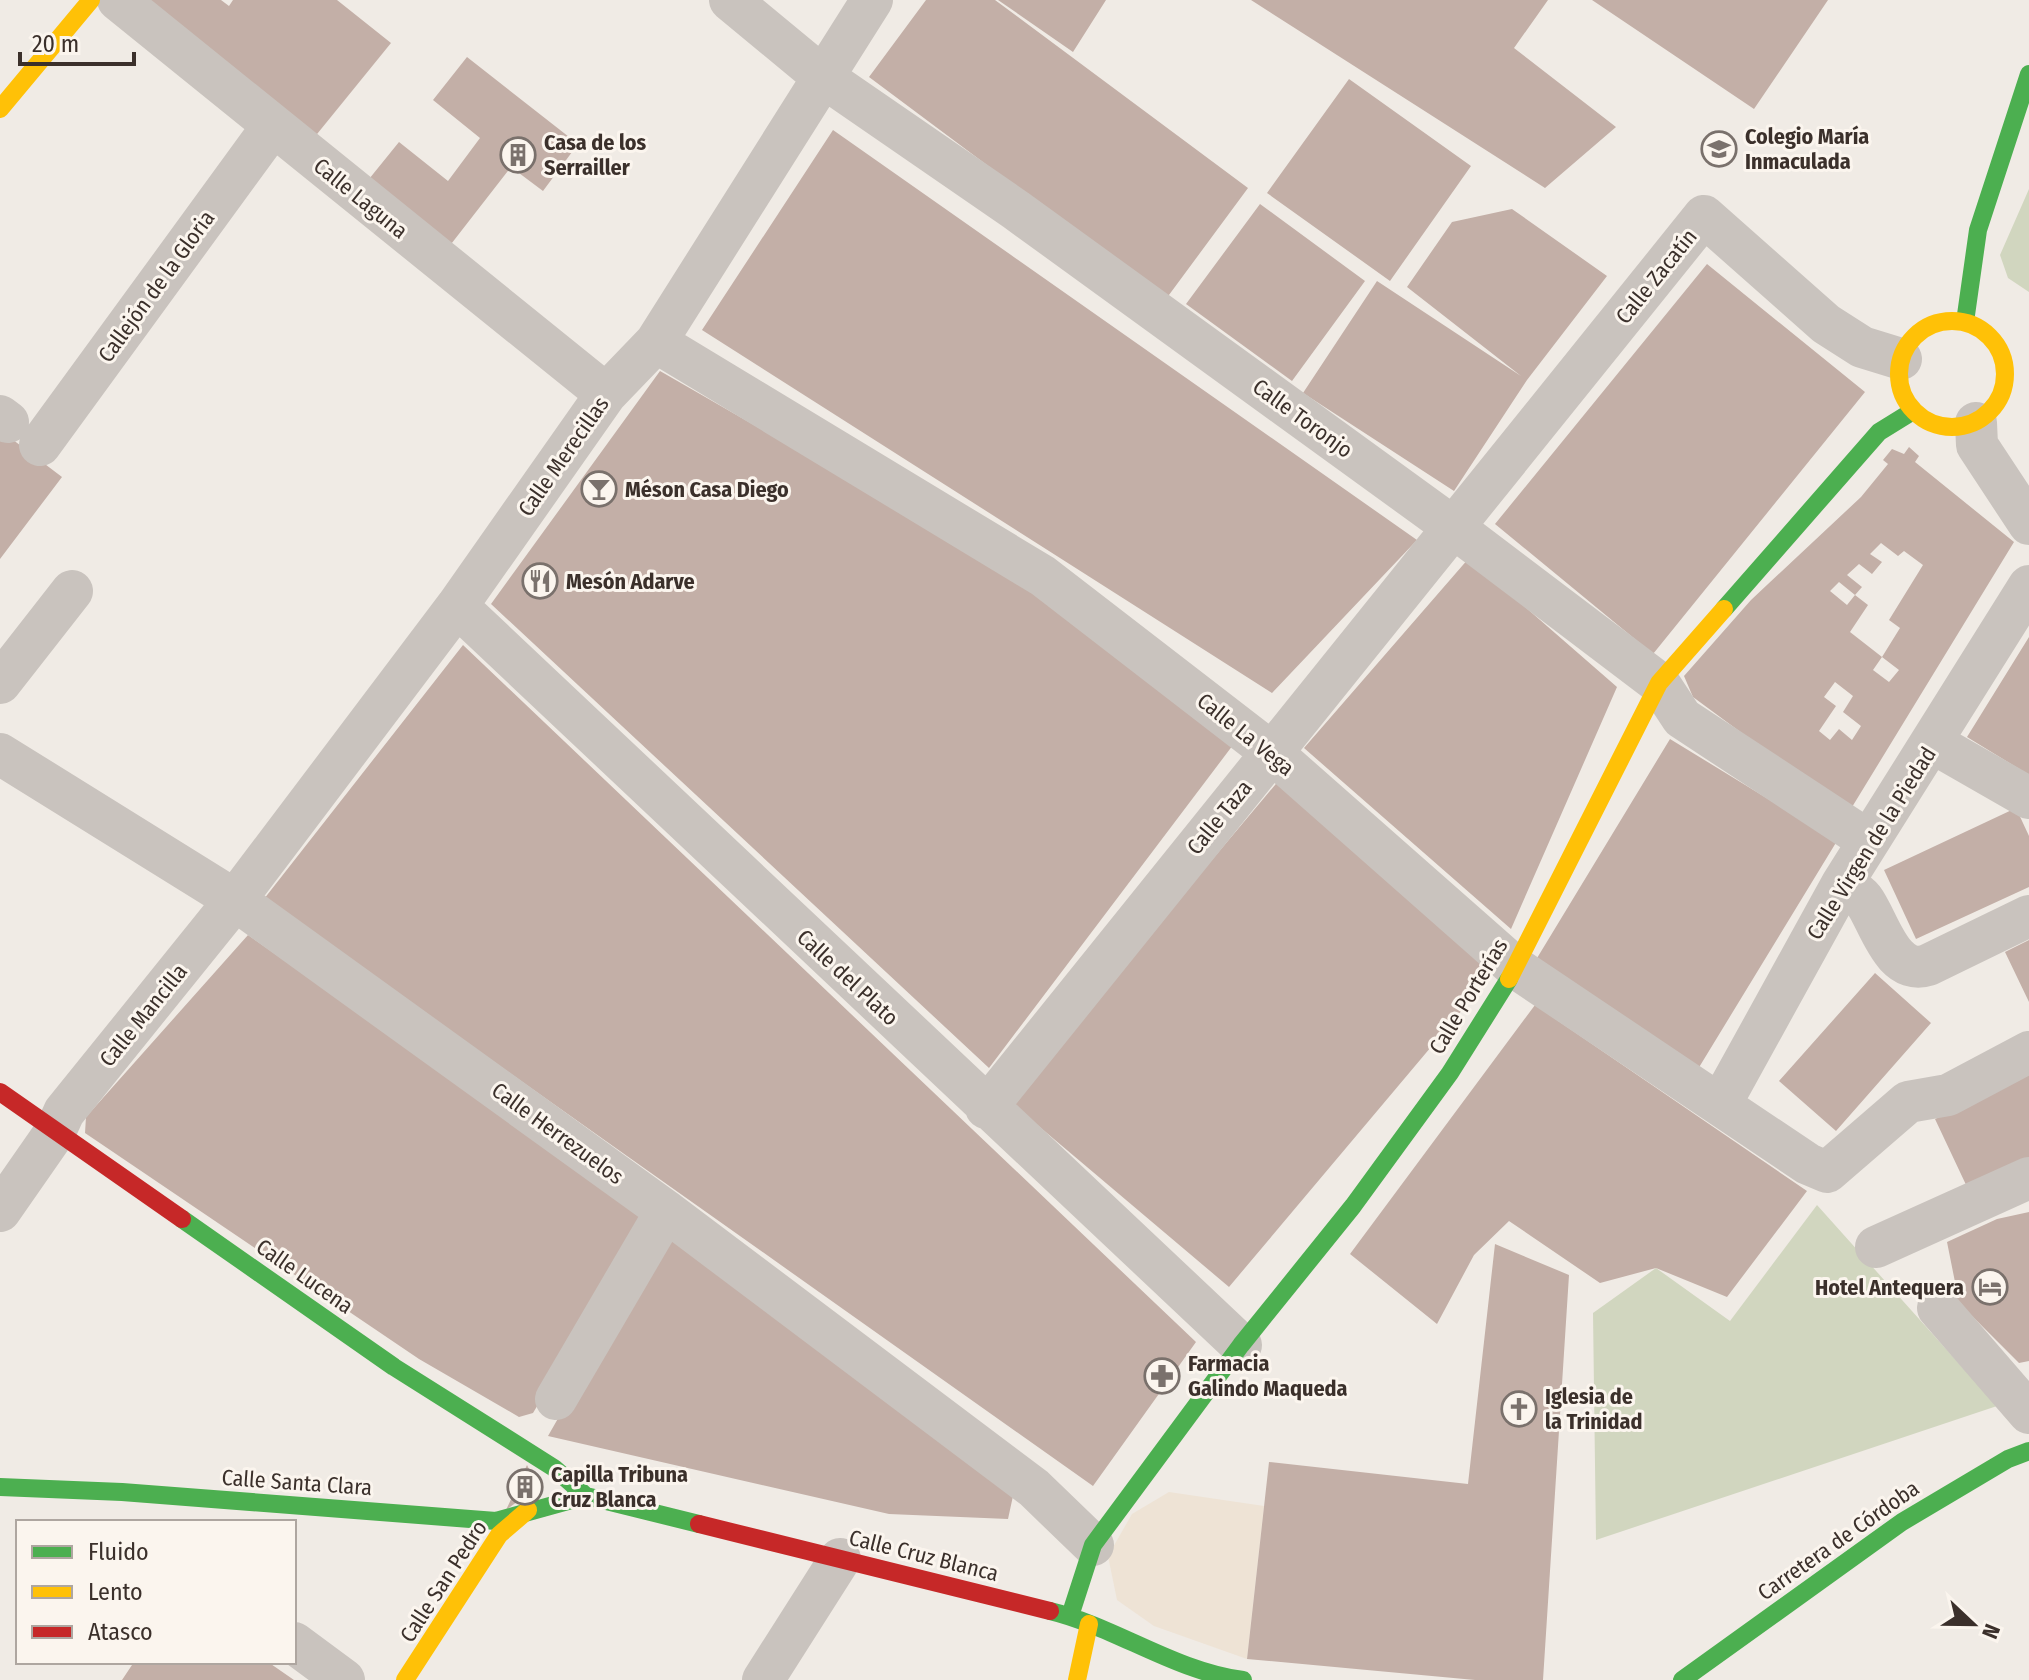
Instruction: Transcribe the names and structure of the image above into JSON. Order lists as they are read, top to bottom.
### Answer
{
  "streets": {
    "street": [
      "Calle Laguna",
      "Calle Zacatín",
      "Callejón de la Gloria",
      "Calle Toronjo",
      "Calle Merecillas",
      "Calle La Vega",
      "Calle Taza",
      "Calle Virgen de la Piedad",
      "Calle del Plato",
      "Calle Porterías",
      "Calle Mancilla",
      "Calle Herrezuelos",
      "Calle Lucena",
      "Calle Santa Clara",
      "Carretera de Córdoba",
      "Calle Cruz Blanca",
      "Calle San Pedro"
    ]
  },
  "crossings": [
    ["Calle Laguna", "Callejón de la Gloria"],
    ["Calle Laguna", "Calle Merecillas"],
    ["Calle Zacatín", "Calle Toronjo"],
    ["Calle Zacatín", "Calle Taza"],
    ["Calle Zacatín", "Calle Porterías"],
    ["Calle Toronjo", "Calle Merecillas"],
    ["Calle Toronjo", "Calle Taza"],
    ["Calle Toronjo", "Calle Virgen de la Piedad"],
    ["Calle Toronjo", "Calle Porterías"],
    ["Calle Merecillas", "Calle La Vega"],
    ["Calle Merecillas", "Calle del Plato"],
    ["Calle Merecillas", "Calle Mancilla"],
    ["Calle Merecillas", "Calle Herrezuelos"],
    ["Calle La Vega", "Calle Taza"],
    ["Calle La Vega", "Calle Virgen de la Piedad"],
    ["Calle La Vega", "Calle Porterías"],
    ["Calle Taza", "Calle del Plato"],
    ["Calle del Plato", "Calle Porterías"],
    ["Calle Porterías", "Calle Herrezuelos"],
    ["Calle Porterías", "Calle Cruz Blanca"],
    ["Calle Mancilla", "Calle Herrezuelos"],
    ["Calle Mancilla", "Calle Lucena"],
    ["Calle Lucena", "Calle Santa Clara"],
    ["Calle Lucena", "Calle Cruz Blanca"],
    ["Calle Lucena", "Calle San Pedro"],
    ["Calle Santa Clara", "Calle Cruz Blanca"],
    ["Calle Santa Clara", "Calle San Pedro"]
  ],
  "places": {
    "school or university": ["Colegio María Inmaculada"],
    "building": ["Casa de los Serrailler", "Capilla Tribuna Cruz Blanca"],
    "bar": ["Méson Casa Diego"],
    "restaurant": ["Mesón Adarve"],
    "hotel": ["Hotel Antequera"],
    "pharmacy": ["Farmacia Galindo Maqueda"],
    "church": ["Iglesia de la Trinidad"]
  },
  "legend": ["Fluido", "Lento", "Atasco"],
  "scale_bar": "20 m",
  "north": "right"
}
